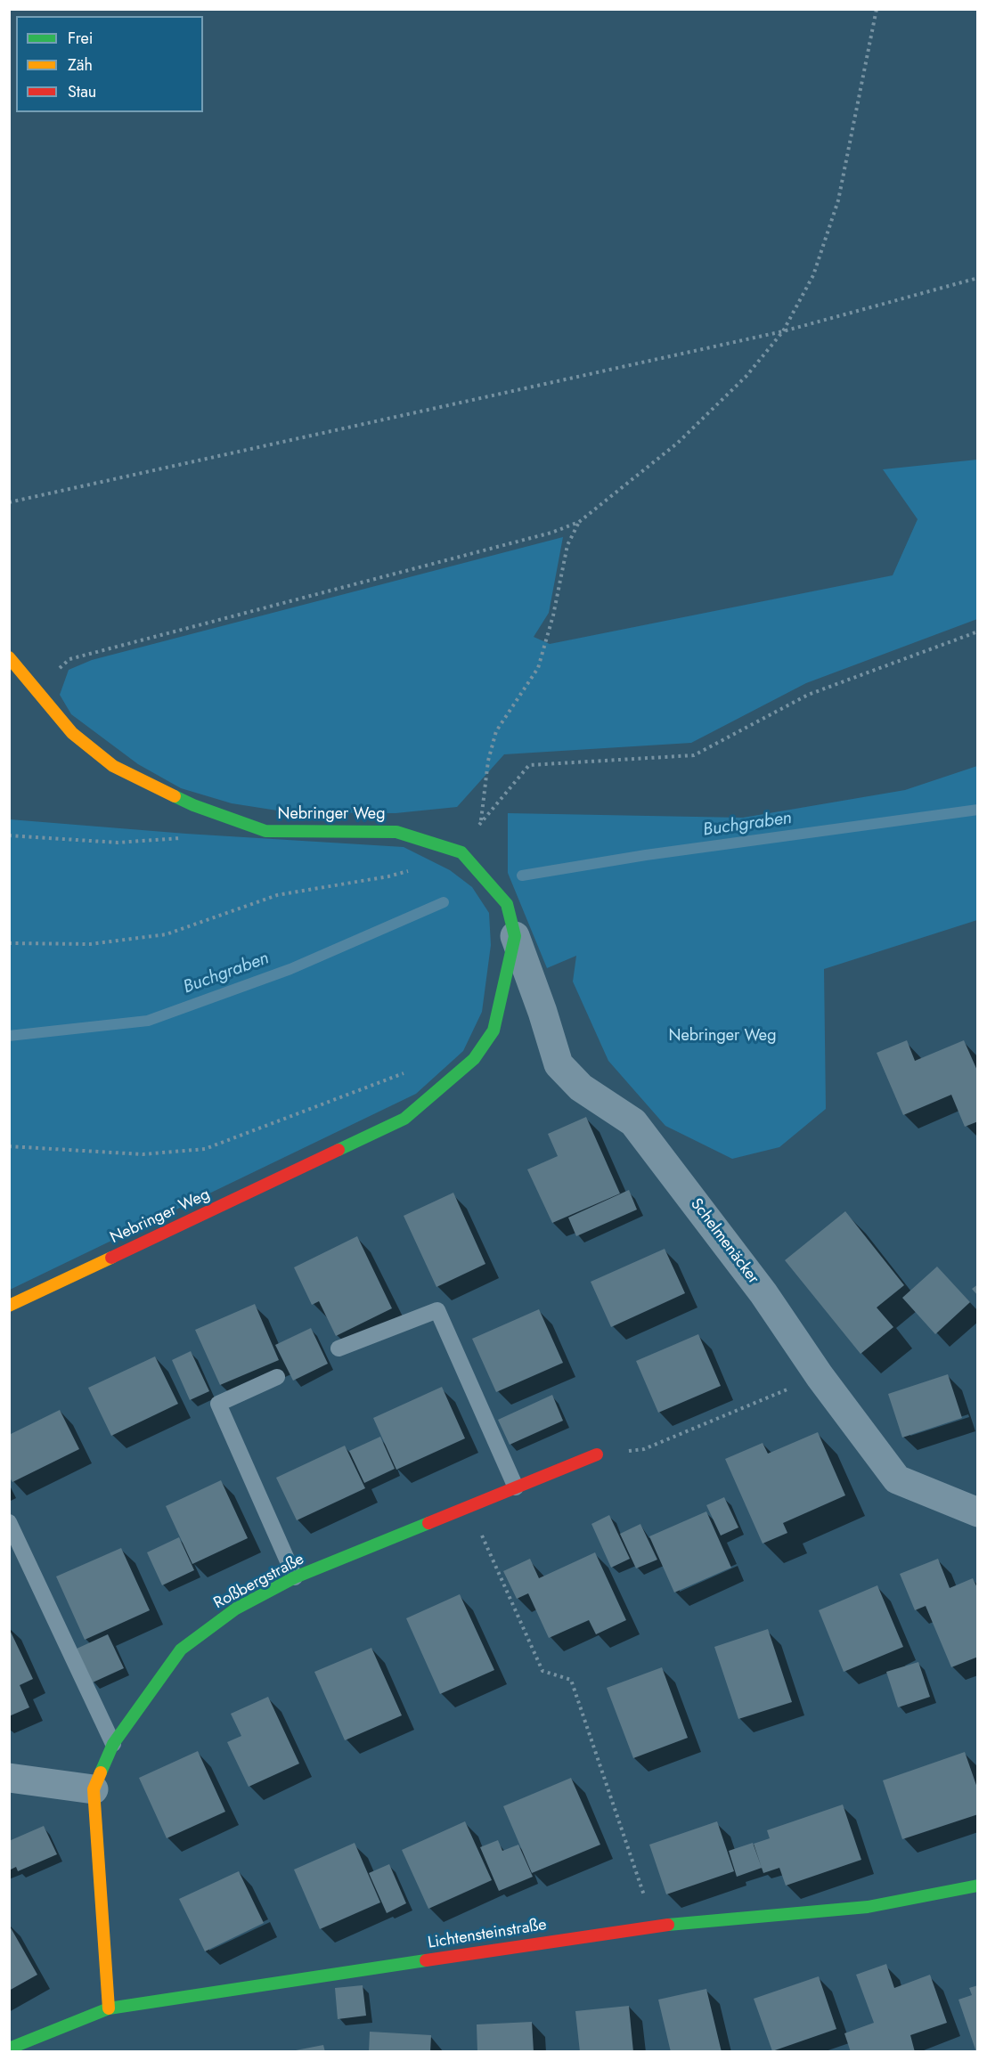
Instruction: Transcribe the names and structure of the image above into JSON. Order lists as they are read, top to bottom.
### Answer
{
  "streets": {
    "street": [
      "Nebringer Weg",
      "Schelmenäcker",
      "Roßbergstraße",
      "Lichtensteinstraße"
    ]
  },
  "crossings": [
    ["Nebringer Weg", "Schelmenäcker"],
    ["Roßbergstraße", "Lichtensteinstraße"]
  ],
  "water": ["Buchgraben"],
  "parks": ["Nebringer Weg"],
  "legend": ["Frei", "Zäh", "Stau"]
}
